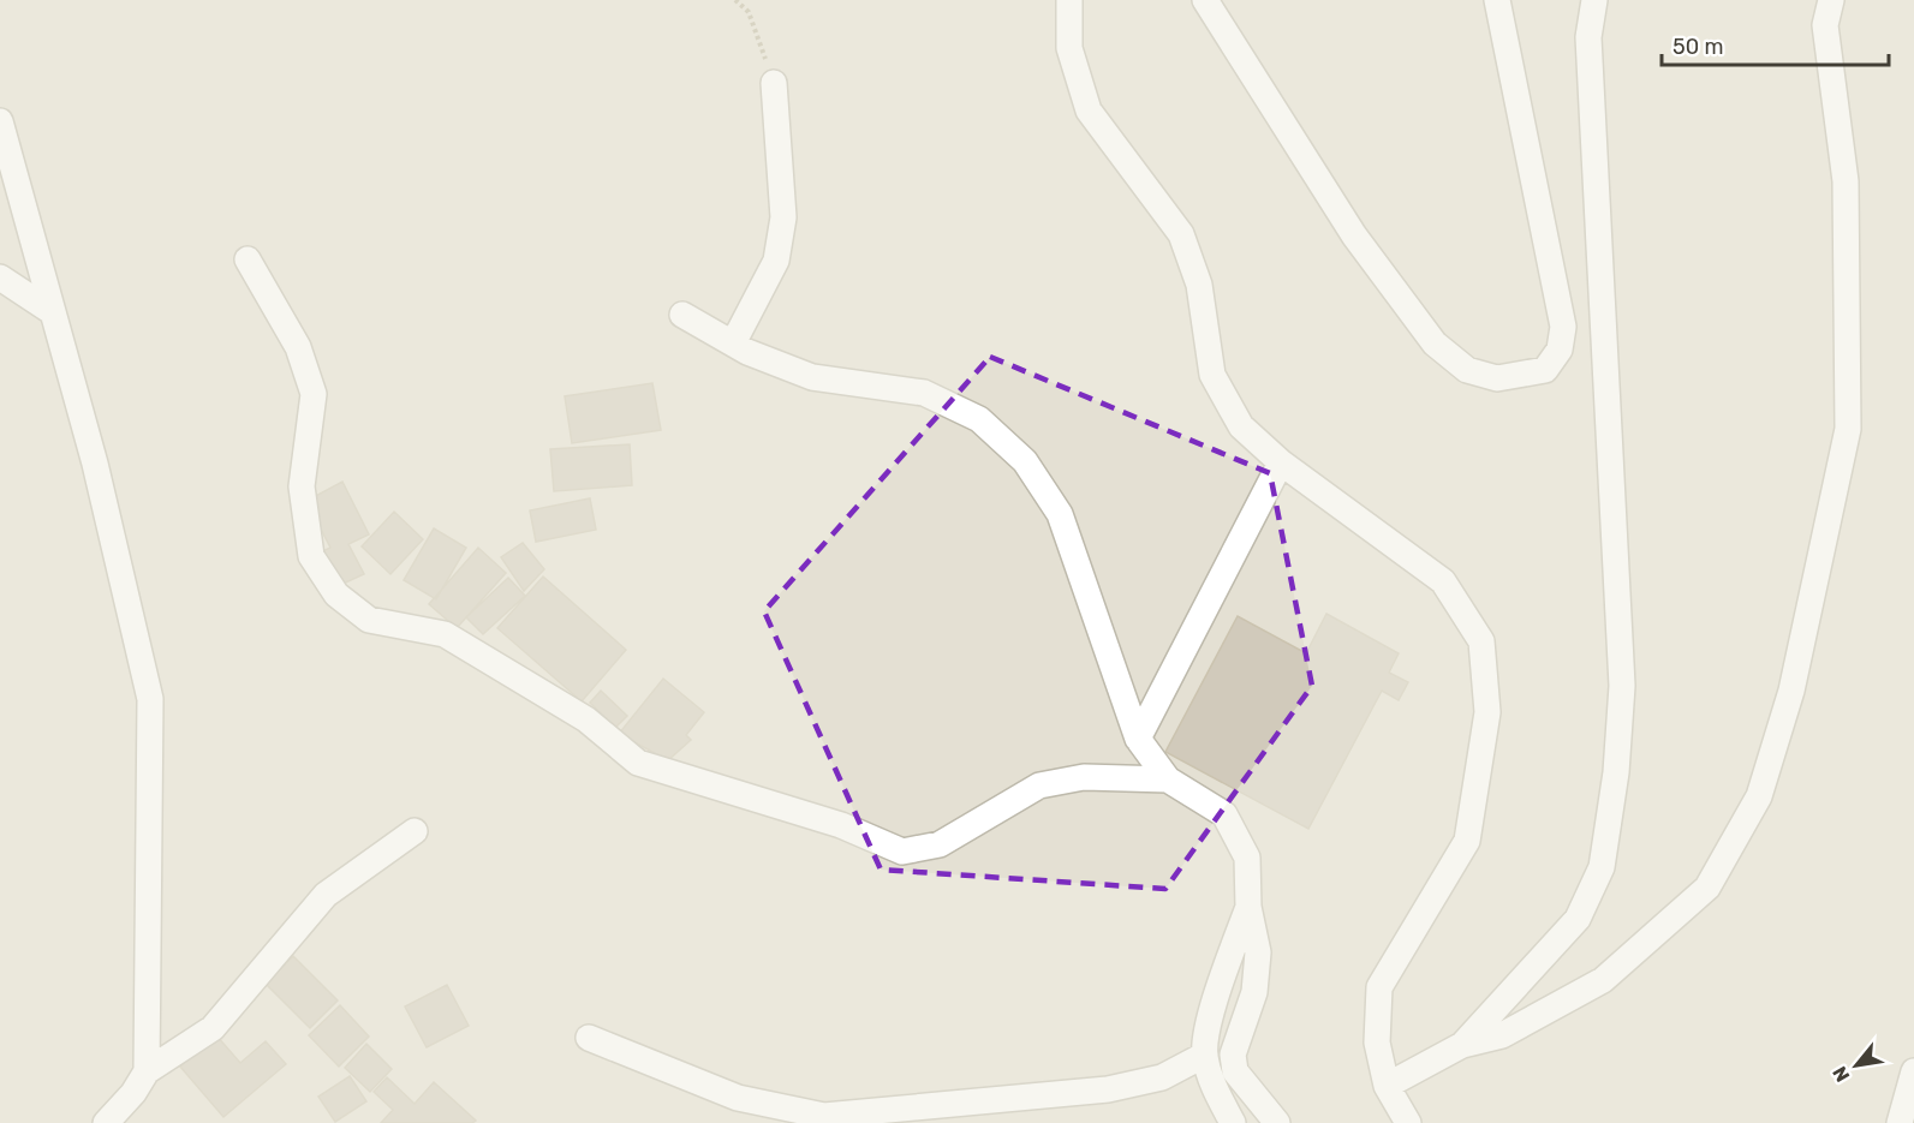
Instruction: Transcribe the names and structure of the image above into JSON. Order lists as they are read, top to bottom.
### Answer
{
  "scale_bar": "50 m",
  "north": "bottom left"
}
